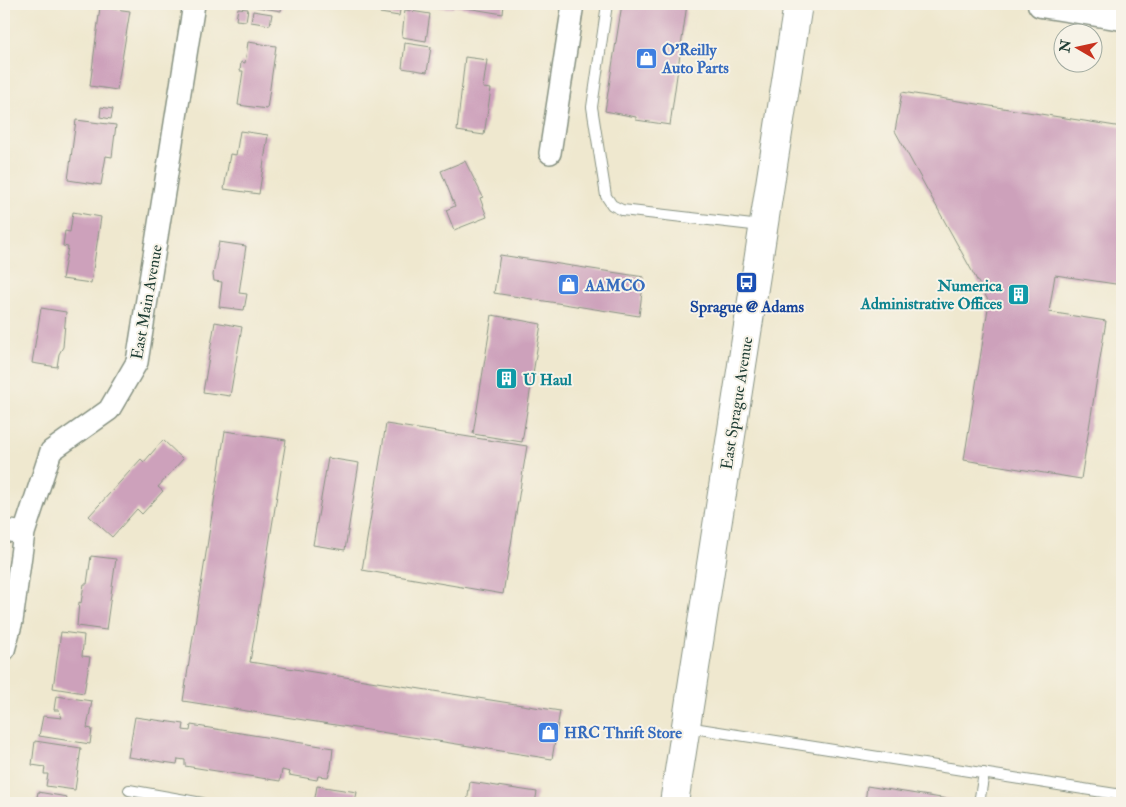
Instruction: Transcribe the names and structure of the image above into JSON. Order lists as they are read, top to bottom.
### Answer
{
  "streets": {
    "main road": ["East Sprague Avenue"],
    "street": ["East Main Avenue"]
  },
  "places": {
    "shop": ["O'Reilly Auto Parts", "AAMCO", "HRC Thrift Store"],
    "bus stop": ["Sprague @ Adams"],
    "building": ["Numerica Administrative Offices", "U Haul"]
  },
  "north": "left"
}
